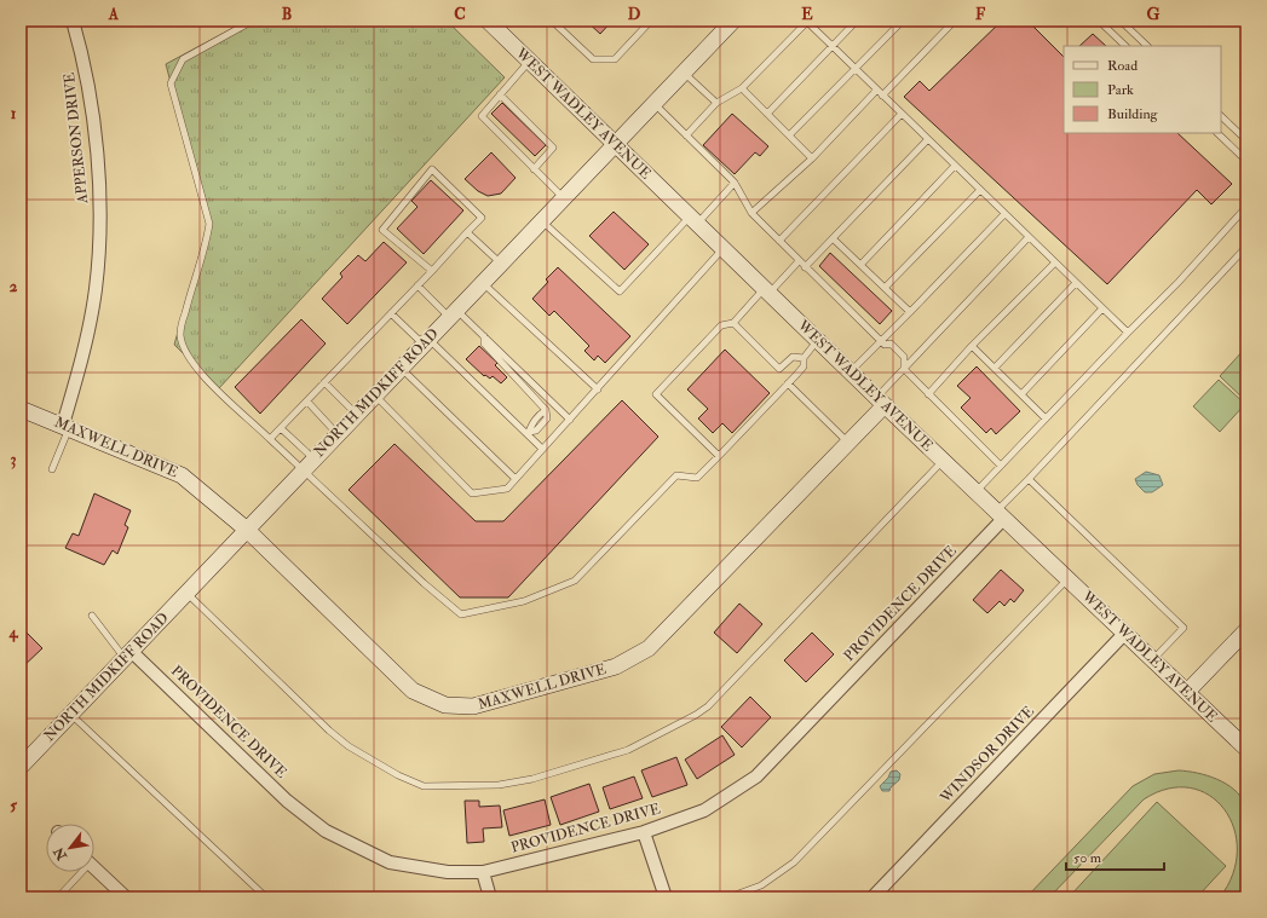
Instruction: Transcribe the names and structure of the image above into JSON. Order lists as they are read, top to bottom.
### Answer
{
  "streets": {
    "main road": ["WEST WADLEY AVENUE", "NORTH MIDKIFF ROAD", "MAXWELL DRIVE"],
    "street": ["APPERSON DRIVE", "PROVIDENCE DRIVE", "WINDSOR DRIVE"]
  },
  "crossings": [
    ["WEST WADLEY AVENUE", "NORTH MIDKIFF ROAD"],
    ["WEST WADLEY AVENUE", "MAXWELL DRIVE"],
    ["WEST WADLEY AVENUE", "PROVIDENCE DRIVE"],
    ["WEST WADLEY AVENUE", "WINDSOR DRIVE"],
    ["APPERSON DRIVE", "MAXWELL DRIVE"],
    ["NORTH MIDKIFF ROAD", "MAXWELL DRIVE"],
    ["NORTH MIDKIFF ROAD", "PROVIDENCE DRIVE"]
  ],
  "legend": ["Road", "Park", "Building"],
  "scale_bar": "50 m",
  "north": "bottom left",
  "grid": {
    "columns": [
      "A",
      "B",
      "C",
      "D",
      "E",
      "F",
      "G"
    ],
    "rows": [
      "1",
      "2",
      "3",
      "4",
      "5"
    ]
  }
}
